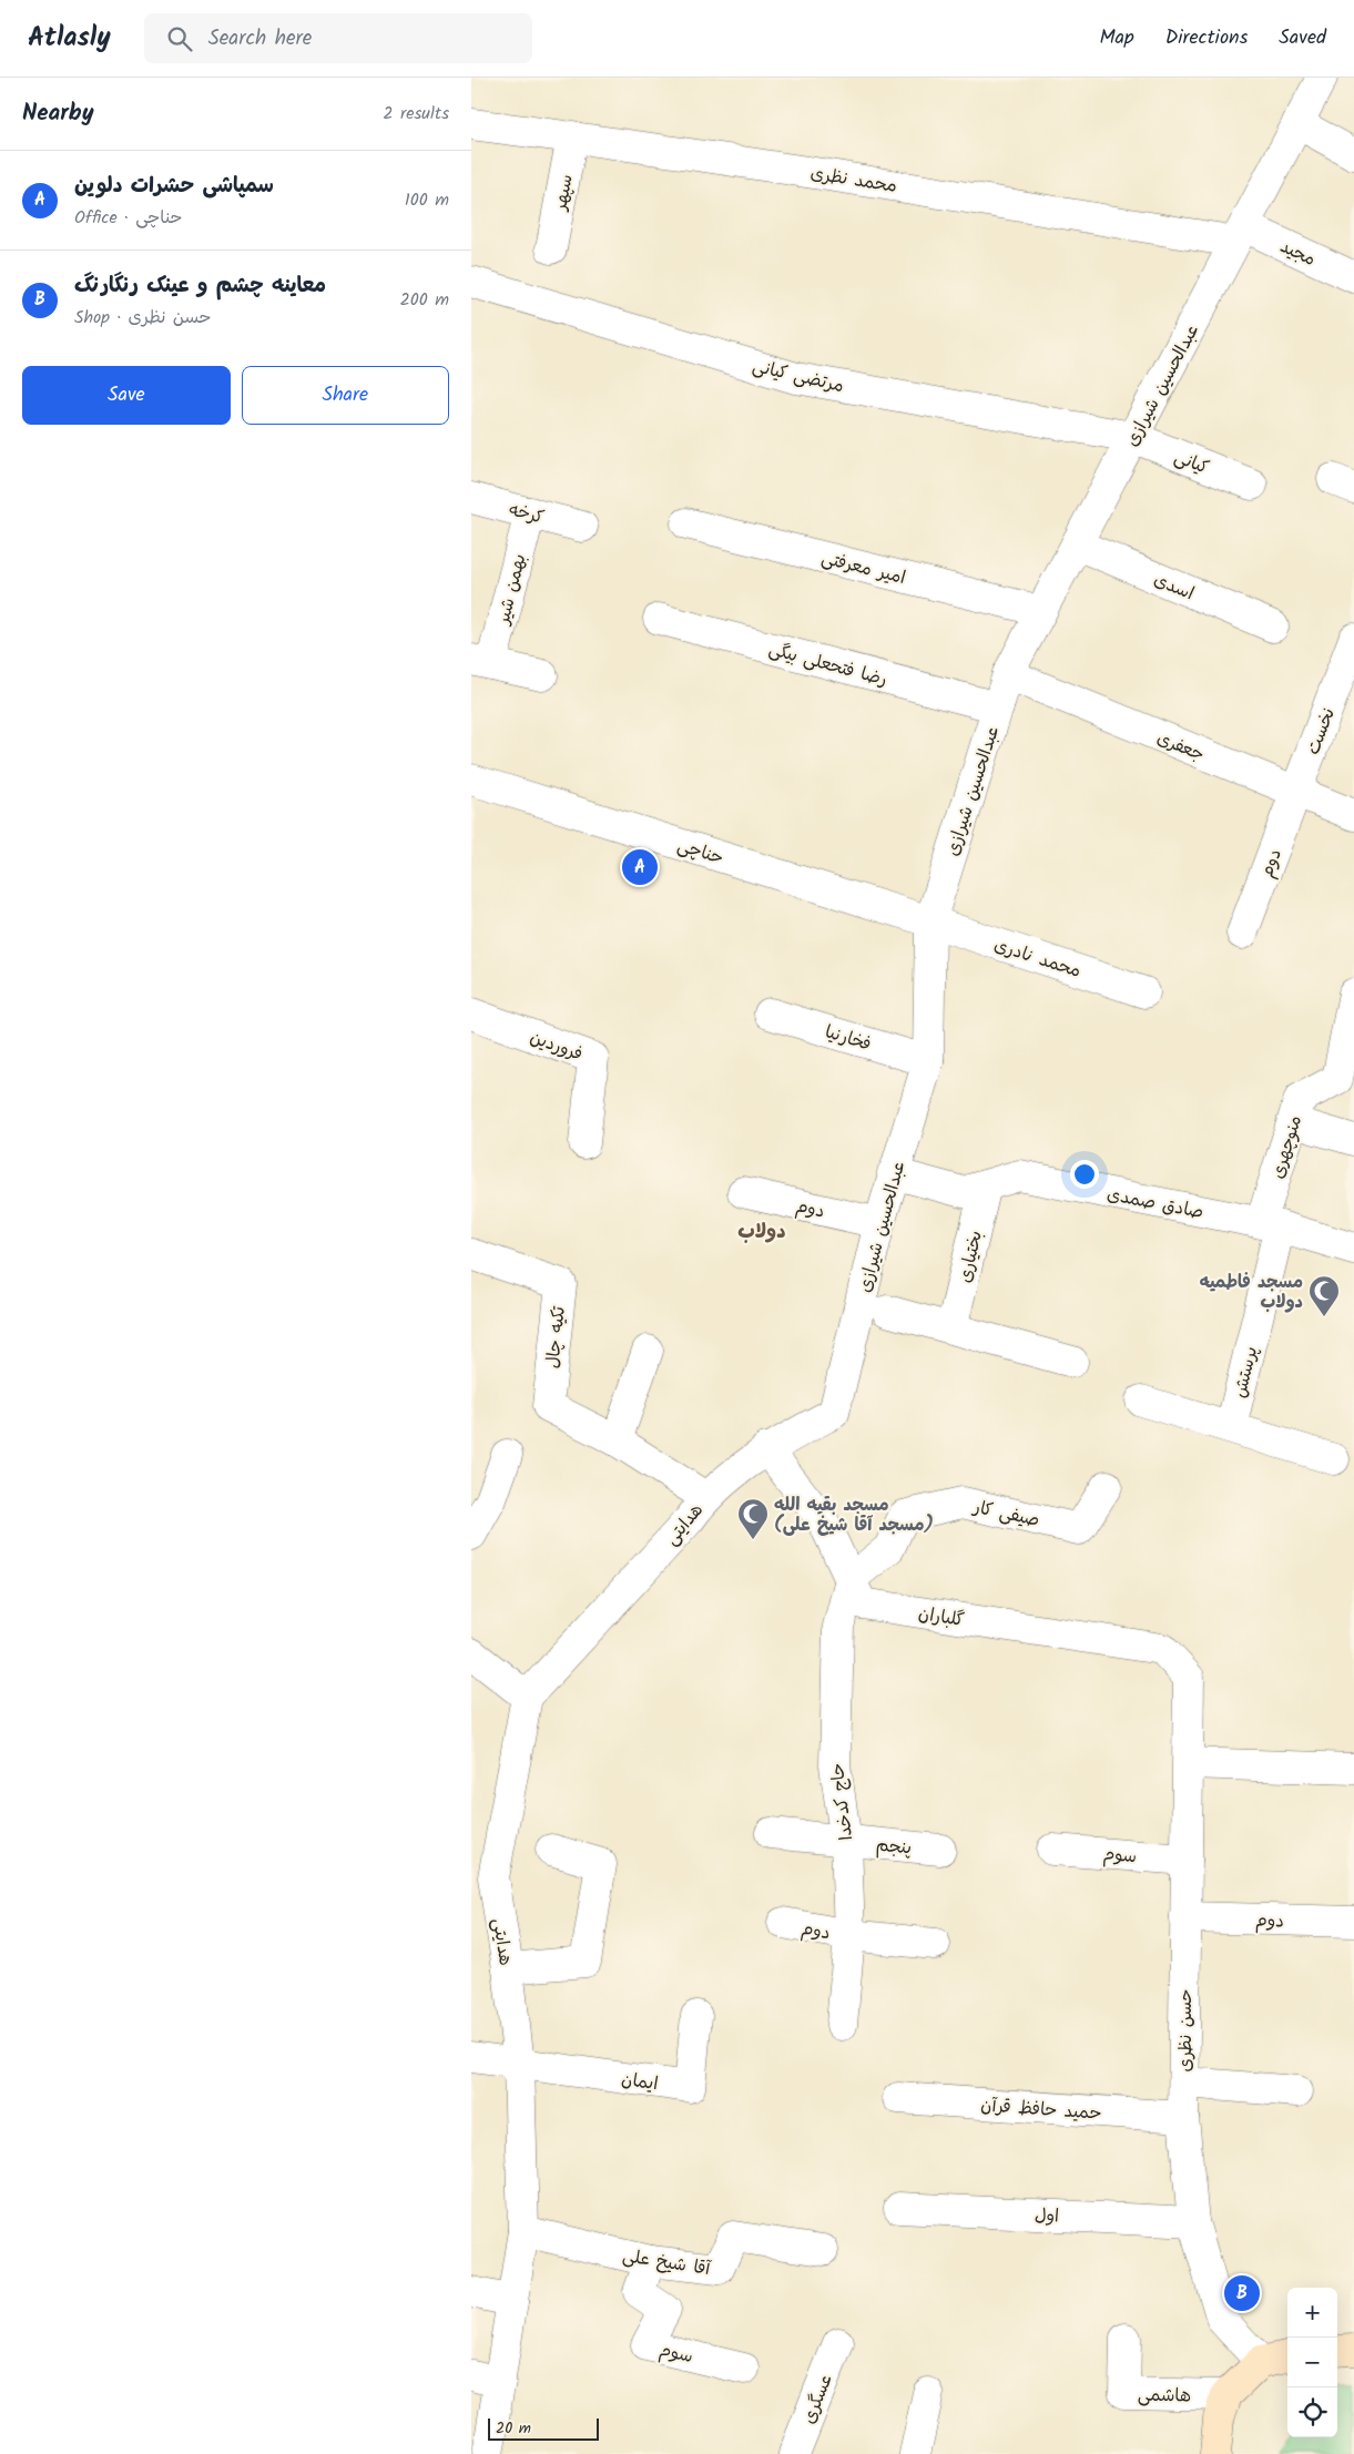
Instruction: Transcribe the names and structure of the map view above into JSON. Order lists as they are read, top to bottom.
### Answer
{
  "streets": {
    "street": [
      "محمد نظری",
      "سپهر",
      "مجید",
      "مرتضی کیانی",
      "عبدالحسین شیرازی",
      "کیانی",
      "کرخه",
      "امیر معرفتی",
      "اسدی",
      "بهمن شیر",
      "رضا فتحعلی بیگی",
      "نخست",
      "جعفری",
      "حناچی",
      "دوم",
      "محمد نادری",
      "فخارنیا",
      "فروردین",
      "منوچهری",
      "صادق صمدی",
      "بختیاری",
      "تکیه چال",
      "پرستش",
      "صیفی کار",
      "هدایتی",
      "گلباران",
      "حاج کدخدا",
      "پنجم",
      "سوم",
      "حسن نظری",
      "ایمان",
      "حمید حافظ قرآن",
      "اول",
      "آقا شیخ علی",
      "هاشمی",
      "عسگری"
    ]
  },
  "crossings": [
    ["محمد نظری", "سپهر"],
    ["محمد نظری", "مجید"],
    ["محمد نظری", "عبدالحسین شیرازی"],
    ["مجید", "عبدالحسین شیرازی"],
    ["مرتضی کیانی", "عبدالحسین شیرازی"],
    ["مرتضی کیانی", "کیانی"],
    ["عبدالحسین شیرازی", "کیانی"],
    ["عبدالحسین شیرازی", "امیر معرفتی"],
    ["عبدالحسین شیرازی", "اسدی"],
    ["عبدالحسین شیرازی", "رضا فتحعلی بیگی"],
    ["عبدالحسین شیرازی", "جعفری"],
    ["عبدالحسین شیرازی", "حناچی"],
    ["عبدالحسین شیرازی", "دوم"],
    ["عبدالحسین شیرازی", "محمد نادری"],
    ["عبدالحسین شیرازی", "فخارنیا"],
    ["عبدالحسین شیرازی", "صادق صمدی"],
    ["عبدالحسین شیرازی", "تکیه چال"],
    ["عبدالحسین شیرازی", "هدایتی"],
    ["عبدالحسین شیرازی", "گلباران"],
    ["کرخه", "بهمن شیر"],
    ["نخست", "جعفری"],
    ["نخست", "دوم"],
    ["جعفری", "دوم"],
    ["حناچی", "محمد نادری"],
    ["دوم", "حاج کدخدا"],
    ["دوم", "حسن نظری"],
    ["منوچهری", "صادق صمدی"],
    ["منوچهری", "پرستش"],
    ["صادق صمدی", "بختیاری"],
    ["صادق صمدی", "پرستش"],
    ["تکیه چال", "هدایتی"],
    ["صیفی کار", "گلباران"],
    ["صیفی کار", "حاج کدخدا"],
    ["هدایتی", "ایمان"],
    ["هدایتی", "آقا شیخ علی"],
    ["گلباران", "حاج کدخدا"],
    ["گلباران", "حسن نظری"],
    ["حاج کدخدا", "پنجم"],
    ["سوم", "حسن نظری"],
    ["سوم", "آقا شیخ علی"],
    ["حسن نظری", "حمید حافظ قرآن"],
    ["حسن نظری", "اول"]
  ],
  "districts": ["دولاب"],
  "places": {
    "mosque": ["مسجد فاطمیه دولاب", "مسجد بقیه الله (مسجد آقا شیخ علی)"]
  },
  "scale_bar": "20 m",
  "page": {
    "header": "Atlasly",
    "search": "Search here",
    "nav": ["Map", "Directions", "Saved"],
    "heading": ["Nearby", "2 results"],
    "list": [
      {
        "mark": "A",
        "name": "سمپاشی حشرات دلوین",
        "note": "Office · حناچی",
        "value": "100 m"
      },
      {
        "mark": "B",
        "name": "معاینه چشم و عینک رنگارنگ",
        "note": "Shop · حسن نظری",
        "value": "200 m"
      }
    ],
    "buttons": ["Save", "Share"],
    "pins": ["A", "B"],
    "map_buttons": ["+", "−"],
    "scale": "20 m"
  }
}
